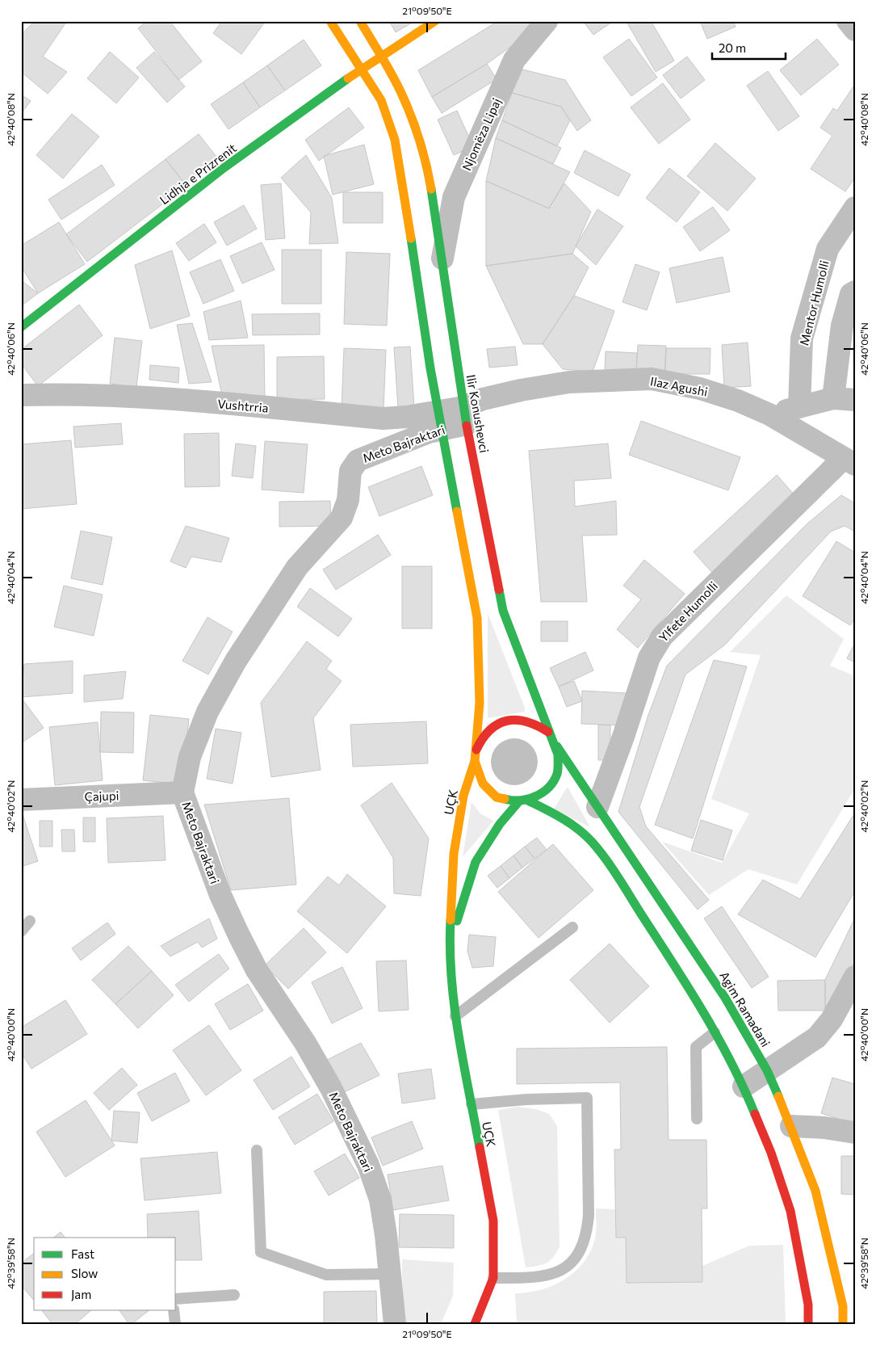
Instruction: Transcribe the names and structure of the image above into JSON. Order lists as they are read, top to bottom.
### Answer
{
  "streets": {
    "main road": [
      "Lidhja e Prizrenit",
      "Ilir Konushevci",
      "UÇK",
      "Agim Ramadani"
    ],
    "street": [
      "Njomëza Lipaj",
      "Mentor Humolli",
      "Ilaz Agushi",
      "Vushtrria",
      "Meto Bajraktari",
      "Ylfete Humolli",
      "Çajupi"
    ]
  },
  "crossings": [
    ["Njomëza Lipaj", "Ilir Konushevci"],
    ["Lidhja e Prizrenit", "Ilir Konushevci"],
    ["Ilaz Agushi", "Ilir Konushevci"],
    ["Ilaz Agushi", "Meto Bajraktari"],
    ["Ilaz Agushi", "Ylfete Humolli"],
    ["Vushtrria", "Meto Bajraktari"],
    ["Ilir Konushevci", "Meto Bajraktari"],
    ["Ilir Konushevci", "UÇK"],
    ["Ilir Konushevci", "Agim Ramadani"],
    ["Meto Bajraktari", "Çajupi"],
    ["Ylfete Humolli", "Agim Ramadani"],
    ["UÇK", "Agim Ramadani"]
  ],
  "legend": ["Fast", "Slow", "Jam"],
  "scale_bar": "20 m",
  "coordinates": [
    "21°09'50\"E",
    "42°40'08\"N",
    "42°40'06\"N",
    "42°40'04\"N",
    "42°40'02\"N",
    "42°40'00\"N",
    "42°39'58\"N"
  ]
}
